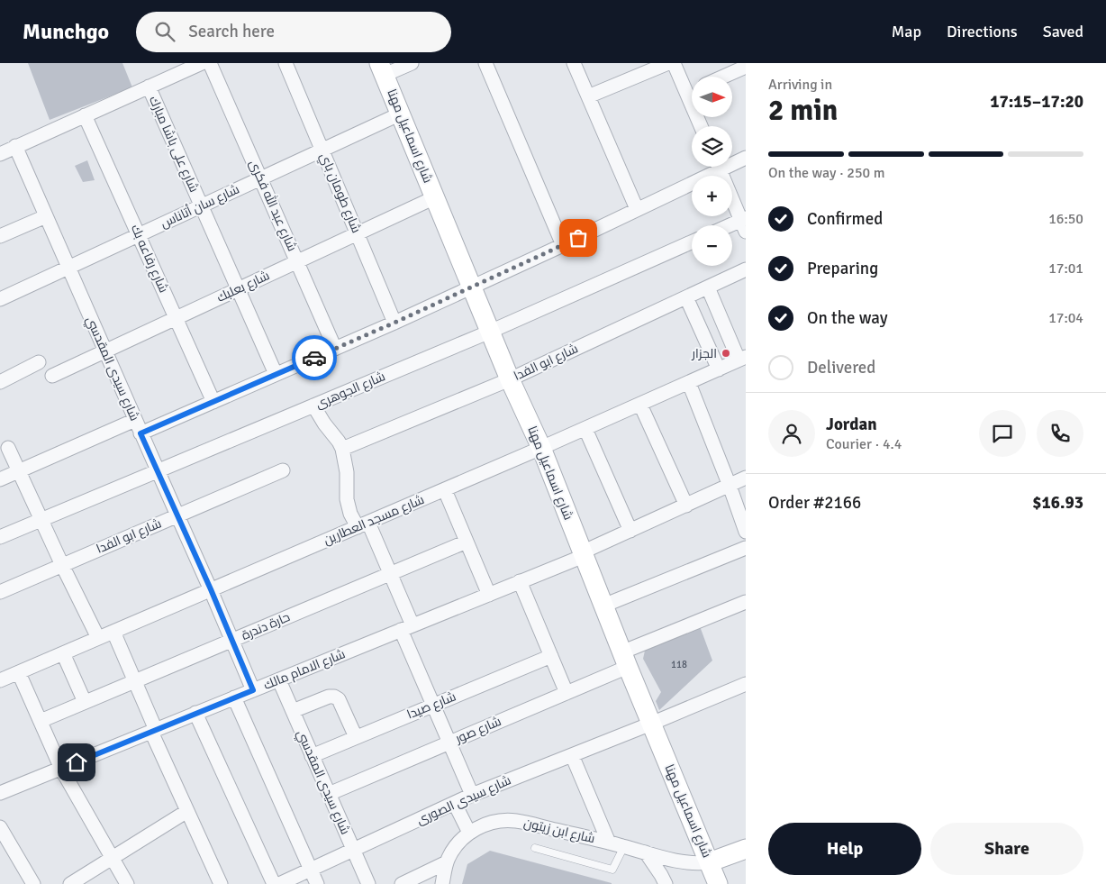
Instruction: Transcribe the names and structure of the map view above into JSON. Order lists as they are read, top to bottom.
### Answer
{
  "streets": {
    "main road": ["شارع اسماعيل مهنا"],
    "street": [
      "شارع على باشا مبارك",
      "شارع طومان باي",
      "شارع عبد الله فكرى",
      "شارع سان أتاناس",
      "شارع رفاعه بك",
      "شارع بعلبك",
      "شارع ابو الفدا",
      "شارع سيدى المقدسي",
      "شارع الجوهرى",
      "شارع مسجد العطارين",
      "حارة دندرة",
      "شارع الامام مالك",
      "شارع صيدا",
      "شارع صور",
      "شارع سيدى الصورى",
      "شارع ابن زيتون"
    ]
  },
  "crossings": [
    ["شارع اسماعيل مهنا", "شارع سان أتاناس"],
    ["شارع اسماعيل مهنا", "شارع بعلبك"],
    ["شارع اسماعيل مهنا", "شارع ابو الفدا"],
    ["شارع اسماعيل مهنا", "شارع الجوهرى"],
    ["شارع اسماعيل مهنا", "شارع مسجد العطارين"],
    ["شارع اسماعيل مهنا", "شارع الامام مالك"],
    ["شارع اسماعيل مهنا", "شارع صور"],
    ["شارع اسماعيل مهنا", "شارع سيدى الصورى"],
    ["شارع اسماعيل مهنا", "شارع ابن زيتون"],
    ["شارع على باشا مبارك", "شارع سان أتاناس"],
    ["شارع على باشا مبارك", "شارع بعلبك"],
    ["شارع طومان باي", "شارع سان أتاناس"],
    ["شارع طومان باي", "شارع بعلبك"],
    ["شارع عبد الله فكرى", "شارع سان أتاناس"],
    ["شارع عبد الله فكرى", "شارع بعلبك"],
    ["شارع سان أتاناس", "شارع رفاعه بك"],
    ["شارع سان أتاناس", "شارع سيدى المقدسي"],
    ["شارع رفاعه بك", "شارع بعلبك"],
    ["شارع بعلبك", "شارع سيدى المقدسي"],
    ["شارع ابو الفدا", "شارع سيدى المقدسي"],
    ["شارع سيدى المقدسي", "شارع الجوهرى"],
    ["شارع سيدى المقدسي", "شارع مسجد العطارين"],
    ["شارع سيدى المقدسي", "حارة دندرة"],
    ["شارع سيدى المقدسي", "شارع الامام مالك"],
    ["شارع سيدى المقدسي", "شارع صيدا"],
    ["شارع سيدى المقدسي", "شارع صور"],
    ["شارع سيدى المقدسي", "شارع سيدى الصورى"]
  ],
  "places": ["الجزار"],
  "house_numbers": ["118"],
  "north": "right",
  "page": {
    "header": "Munchgo",
    "search": "Search here",
    "nav": ["Map", "Directions", "Saved"],
    "heading": ["2 min", "Arriving in", "17:15–17:20"],
    "panel": [
      "Jordan",
      "Courier · 4.4",
      "Order #2166",
      "$16.93"
    ],
    "map_buttons": ["+", "−"],
    "bar": "On the way · 250 m",
    "list": [
      ["Confirmed", "16:50"],
      ["Preparing", "17:01"],
      ["On the way", "17:04"],
      "Delivered"
    ],
    "buttons": ["Help", "Share"]
  }
}
